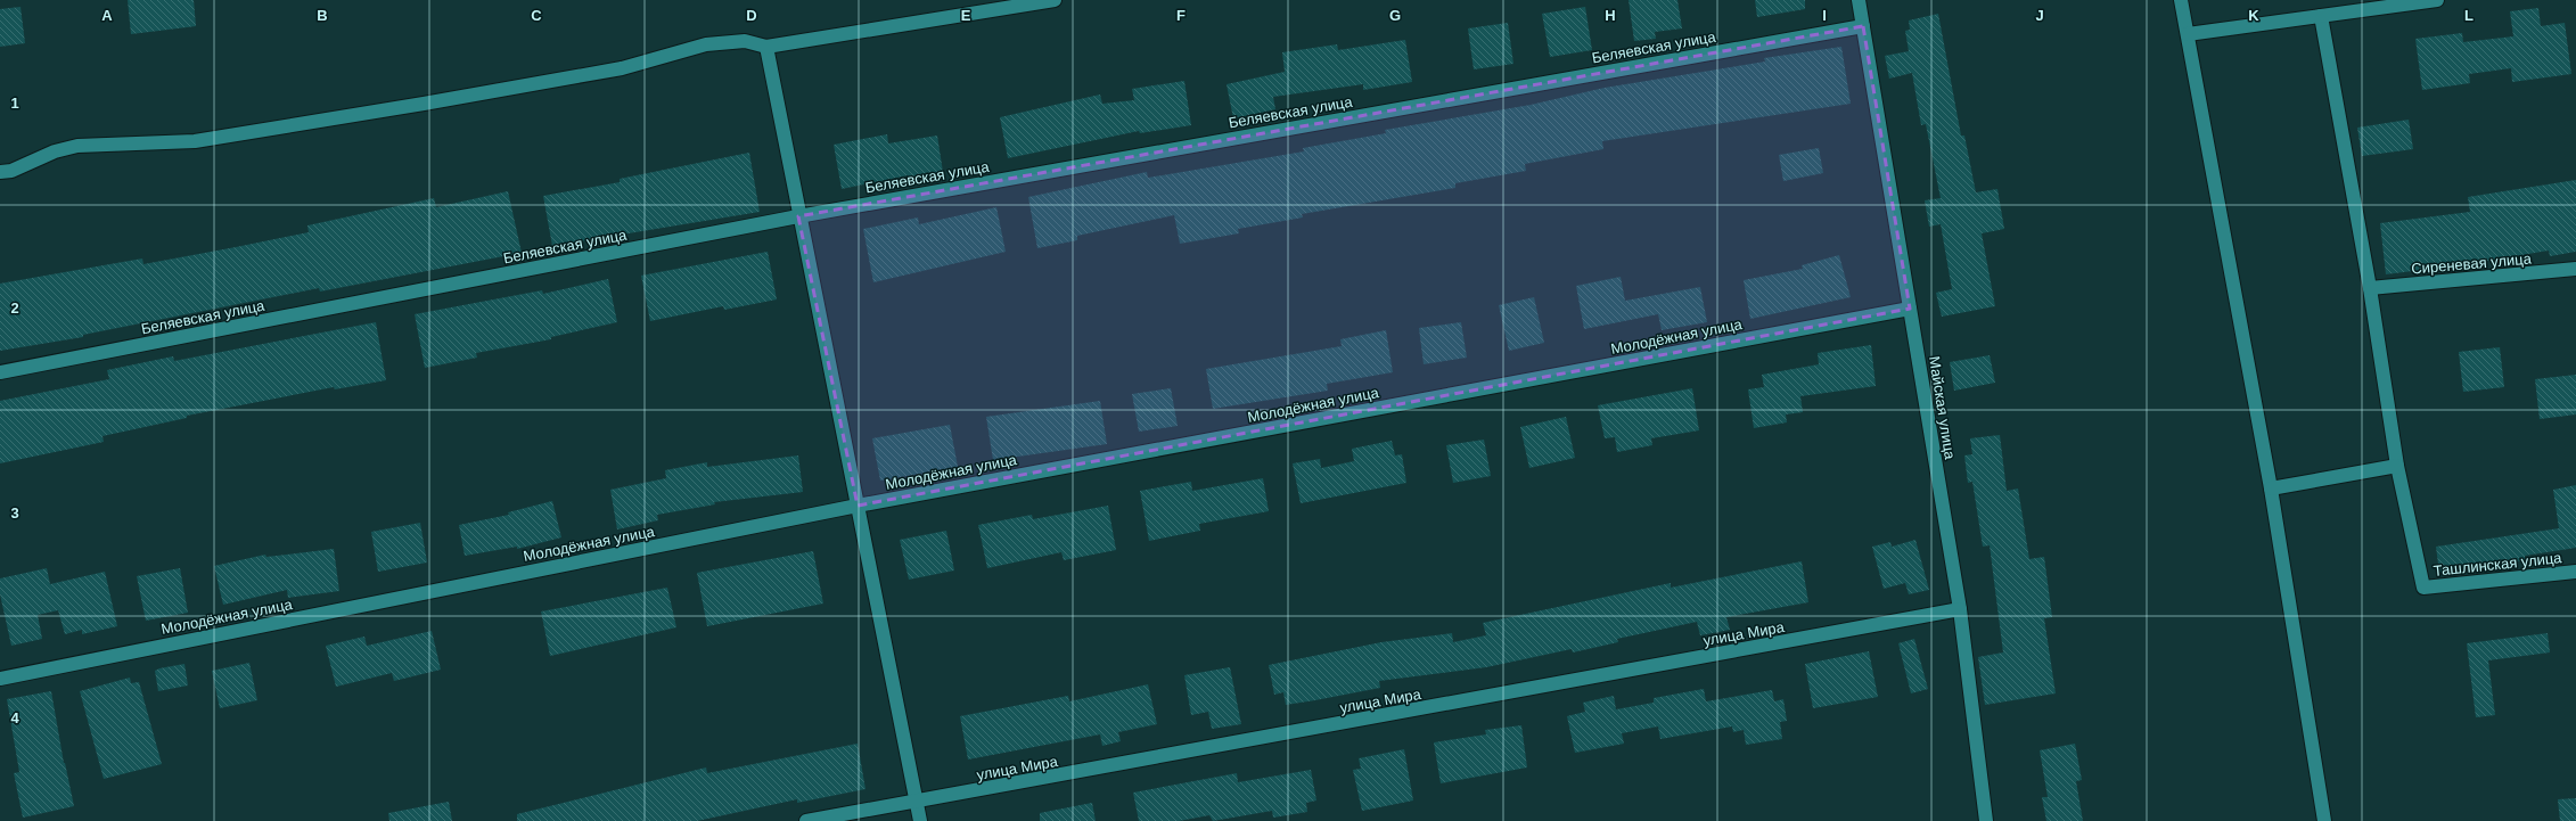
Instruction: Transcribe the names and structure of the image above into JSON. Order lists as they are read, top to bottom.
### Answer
{
  "streets": {
    "street": [
      "Беляевская улица",
      "Сиреневая улица",
      "Молодёжная улица",
      "Майская улица",
      "Ташлинская улица",
      "улица Мира"
    ]
  },
  "crossings": [
    ["Беляевская улица", "Майская улица"],
    ["Молодёжная улица", "Майская улица"],
    ["Майская улица", "улица Мира"]
  ],
  "grid": {
    "columns": [
      "A",
      "B",
      "C",
      "D",
      "E",
      "F",
      "G",
      "H",
      "I",
      "J",
      "K",
      "L"
    ],
    "rows": [
      "1",
      "2",
      "3",
      "4"
    ]
  }
}
